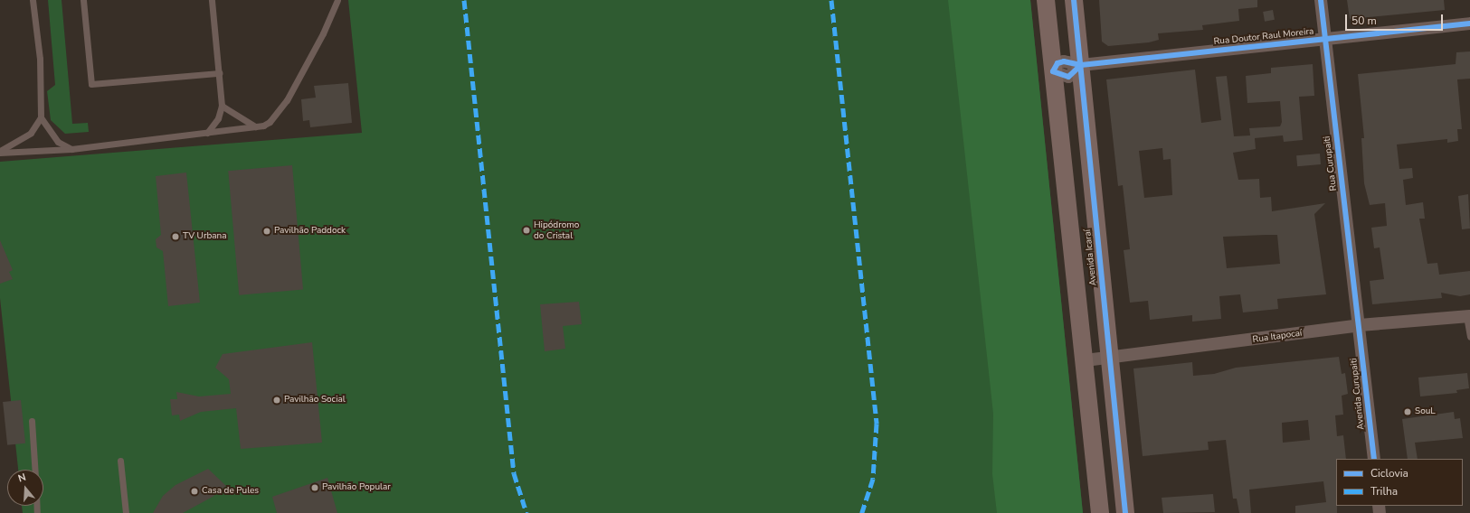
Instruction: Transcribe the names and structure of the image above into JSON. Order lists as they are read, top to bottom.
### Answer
{
  "streets": {
    "main road": ["Avenida Icaraí"],
    "street": [
      "Rua Doutor Raul Moreira",
      "Rua Curupaiti",
      "Rua Itapocaí",
      "Avenida Curupaiti"
    ]
  },
  "crossings": [
    ["Rua Doutor Raul Moreira", "Rua Curupaiti"],
    ["Rua Doutor Raul Moreira", "Avenida Icaraí"],
    ["Rua Curupaiti", "Rua Itapocaí"],
    ["Rua Curupaiti", "Avenida Curupaiti"],
    ["Avenida Icaraí", "Rua Itapocaí"],
    ["Rua Itapocaí", "Avenida Curupaiti"]
  ],
  "places": [
    "Hipódromo do Cristal",
    "Pavilhão Paddock",
    "TV Urbana",
    "Pavilhão Social",
    "SouL",
    "Pavilhão Popular",
    "Casa de Pules"
  ],
  "legend": ["Ciclovia", "Trilha"],
  "scale_bar": "50 m",
  "north": "top"
}
